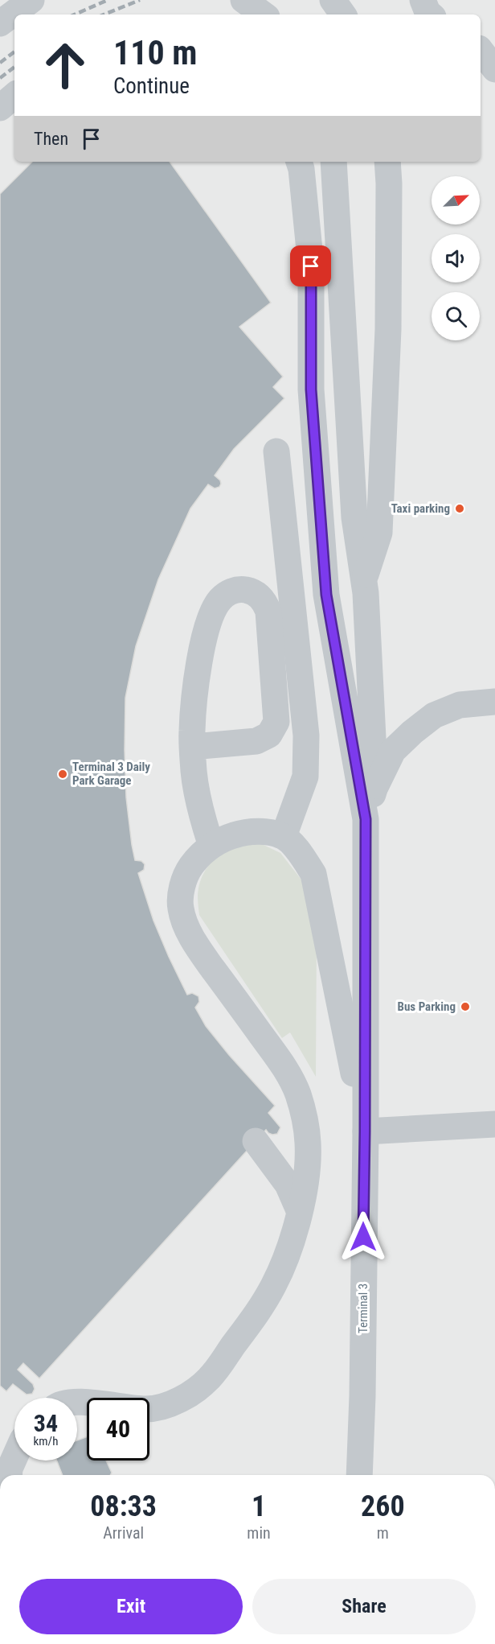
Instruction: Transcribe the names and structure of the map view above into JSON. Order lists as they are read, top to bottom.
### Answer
{
  "streets": {
    "street": ["Terminal 3"]
  },
  "places": ["Taxi parking", "Terminal 3 Daily Park Garage", "Bus Parking"],
  "north": "top right",
  "page": {
    "turn": ["110 m", "Continue"],
    "then": "Then",
    "speed": "34 km/h",
    "limit": "40",
    "eta": [
      "08:33",
      "Arrival",
      "1",
      "min",
      "260",
      "m"
    ],
    "buttons": ["Exit", "Share"]
  }
}
